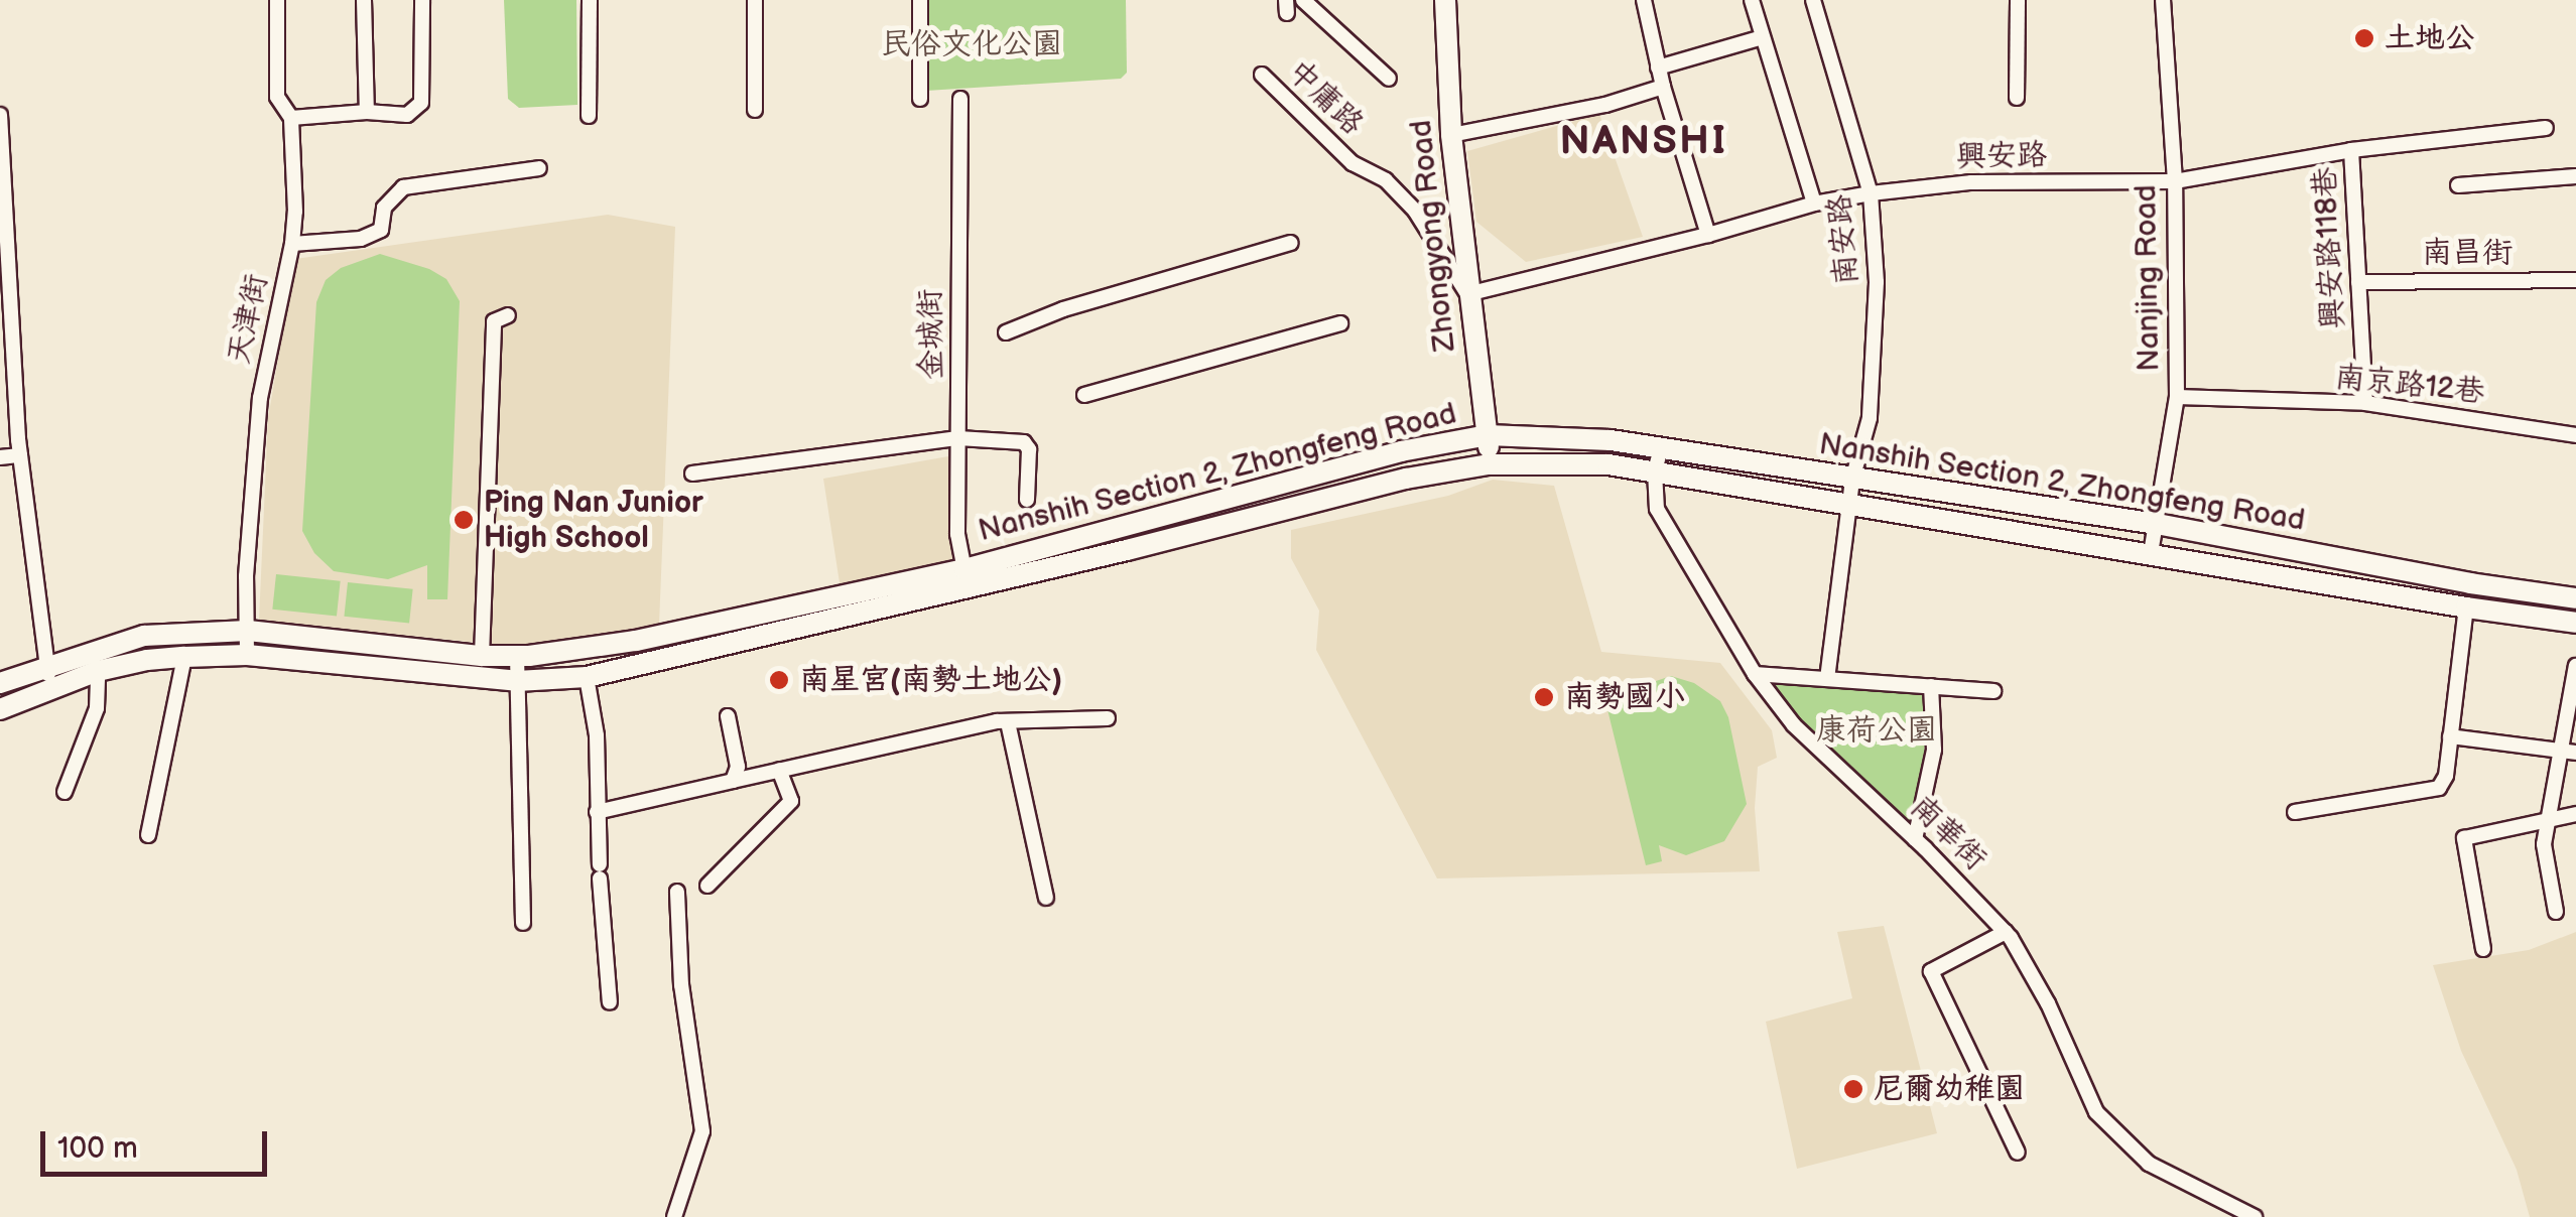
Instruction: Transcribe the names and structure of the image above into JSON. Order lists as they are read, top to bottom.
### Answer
{
  "streets": {
    "main road": ["Zhongyong Road", "Nanshih Section 2, Zhongfeng Road"],
    "street": [
      "中庸路",
      "興安路",
      "南安路",
      "興安路118巷",
      "南昌街",
      "Nanjing Road",
      "天津街",
      "金城街",
      "南京路12巷",
      "南華街"
    ]
  },
  "crossings": [
    ["中庸路", "興安路"],
    ["中庸路", "Zhongyong Road"],
    ["興安路", "Zhongyong Road"],
    ["興安路", "南安路"],
    ["興安路", "興安路118巷"],
    ["興安路", "Nanjing Road"],
    ["Zhongyong Road", "Nanshih Section 2, Zhongfeng Road"],
    ["南安路", "Nanshih Section 2, Zhongfeng Road"],
    ["興安路118巷", "南昌街"],
    ["興安路118巷", "南京路12巷"],
    ["Nanjing Road", "南京路12巷"],
    ["Nanjing Road", "Nanshih Section 2, Zhongfeng Road"],
    ["天津街", "Nanshih Section 2, Zhongfeng Road"],
    ["金城街", "Nanshih Section 2, Zhongfeng Road"],
    ["Nanshih Section 2, Zhongfeng Road", "南華街"]
  ],
  "districts": ["NANSHI"],
  "parks": ["民俗文化公園", "康荷公園"],
  "places": [
    "土地公",
    "Ping Nan Junior High School",
    "南星宮(南勢土地公)",
    "南勢國小",
    "尼爾幼稚園"
  ],
  "scale_bar": "100 m"
}
